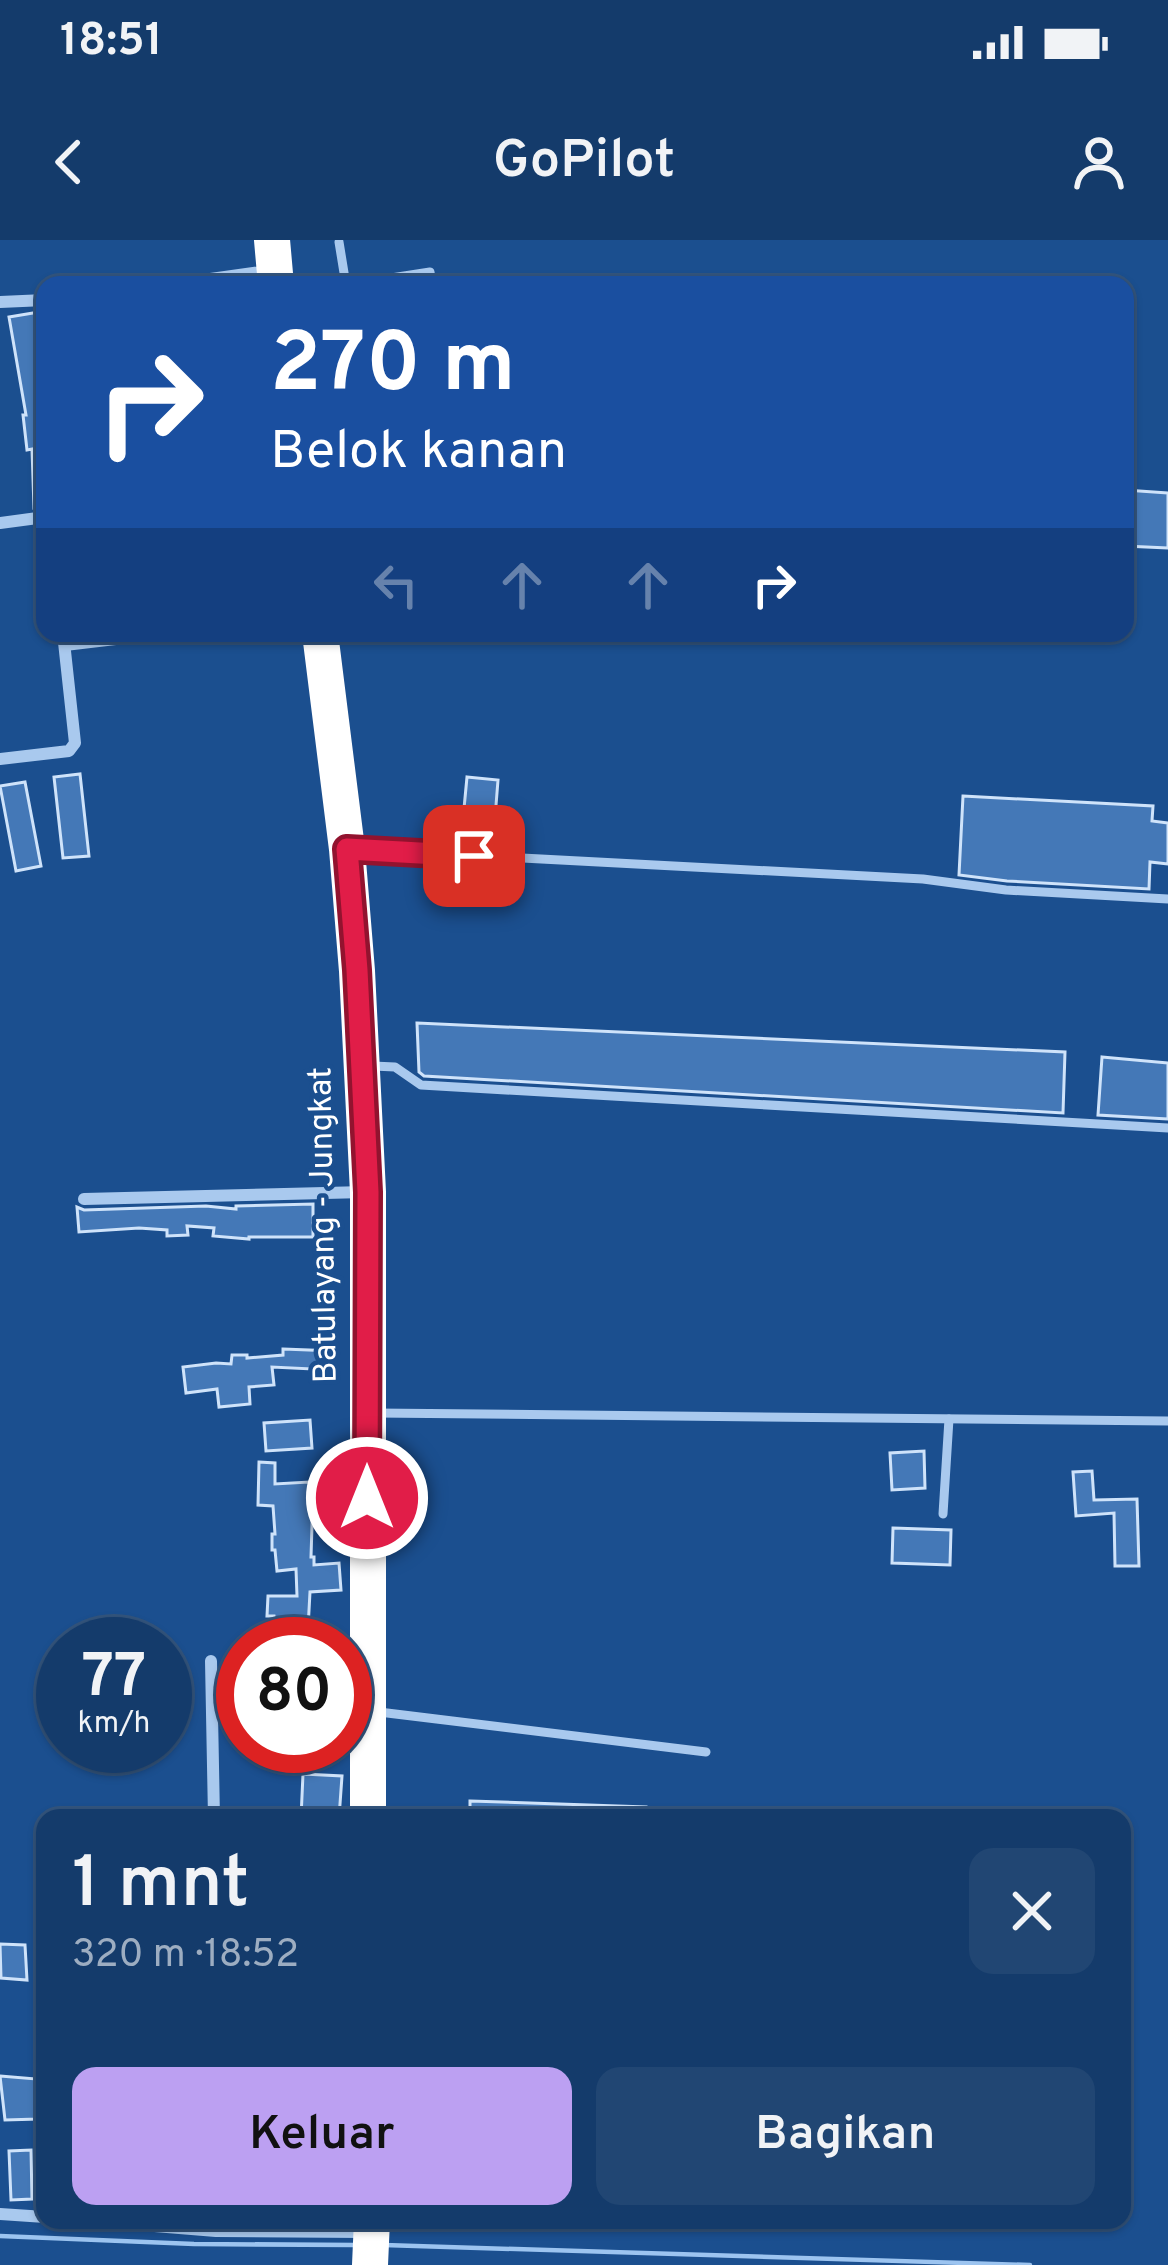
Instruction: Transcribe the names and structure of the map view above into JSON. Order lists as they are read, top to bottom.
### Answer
{
  "streets": {
    "highway": ["Batulayang - Jungkat"]
  },
  "page": {
    "status": "18:51",
    "header": "GoPilot",
    "turn": ["270 m", "Belok kanan"],
    "speed": "77 km/h",
    "limit": "80",
    "heading": ["1 mnt", "320 m · 18:52"],
    "buttons": ["Keluar", "Bagikan"]
  }
}
